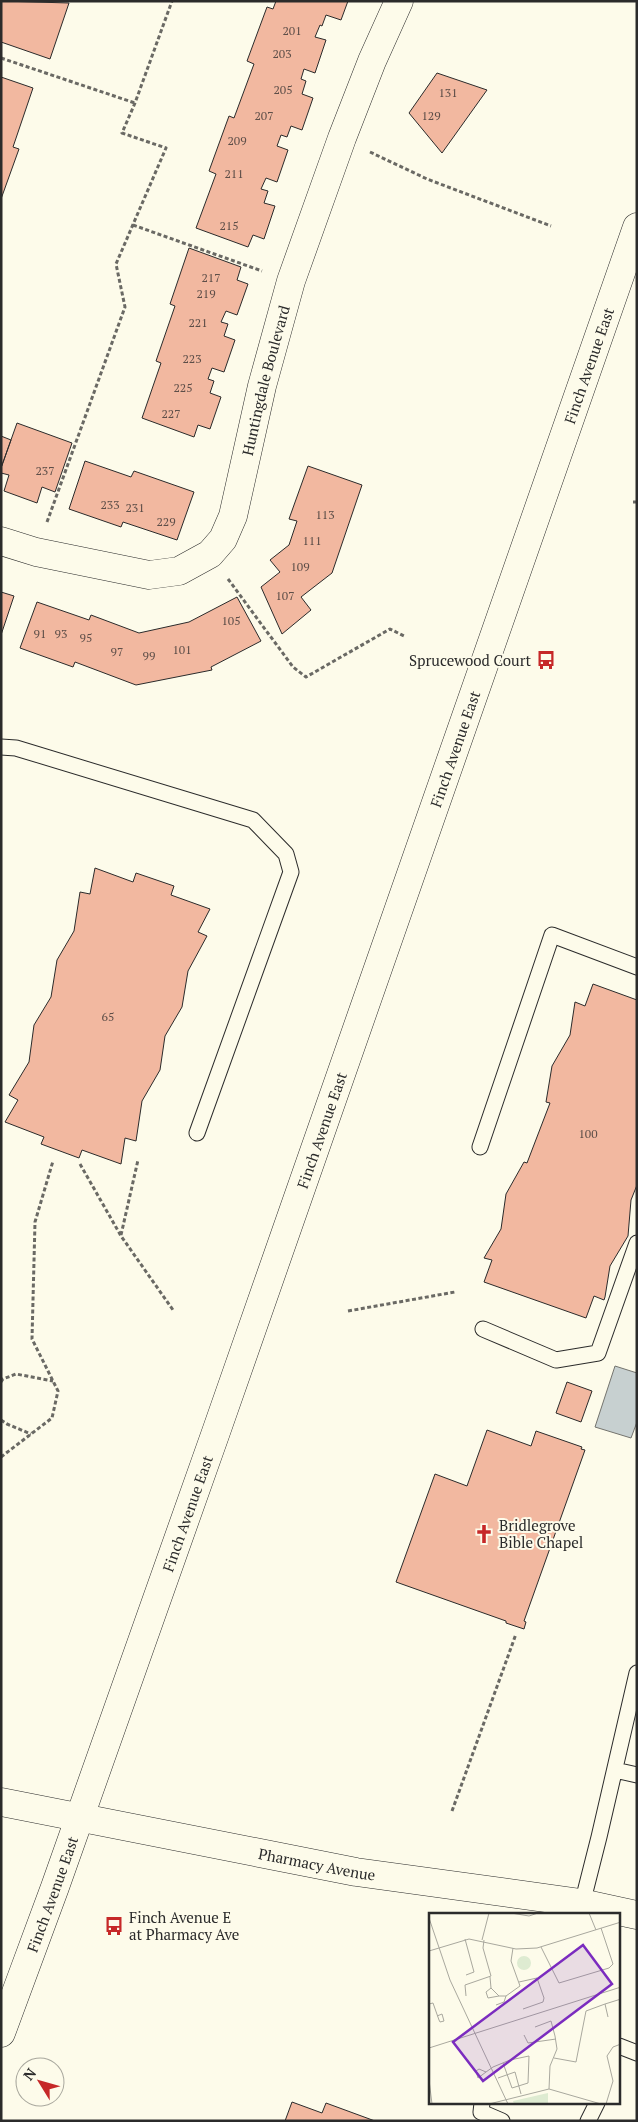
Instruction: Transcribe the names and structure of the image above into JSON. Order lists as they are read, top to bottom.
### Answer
{
  "streets": {
    "main road": ["Finch Avenue East", "Huntingdale Boulevard", "Pharmacy Avenue"]
  },
  "crossings": [
    ["Finch Avenue East", "Pharmacy Avenue"]
  ],
  "places": {
    "bus stop": ["Sprucewood Court", "Finch Avenue E at Pharmacy Ave"],
    "church": ["Bridlegrove Bible Chapel"]
  },
  "house_numbers": [
    "201",
    "203",
    "205",
    "131",
    "207",
    "129",
    "209",
    "211",
    "215",
    "217",
    "219",
    "221",
    "223",
    "225",
    "227",
    "237",
    "233",
    "231",
    "113",
    "229",
    "111",
    "109",
    "107",
    "105",
    "91",
    "93",
    "95",
    "101",
    "97",
    "99",
    "65",
    "100"
  ],
  "north": "top left"
}
